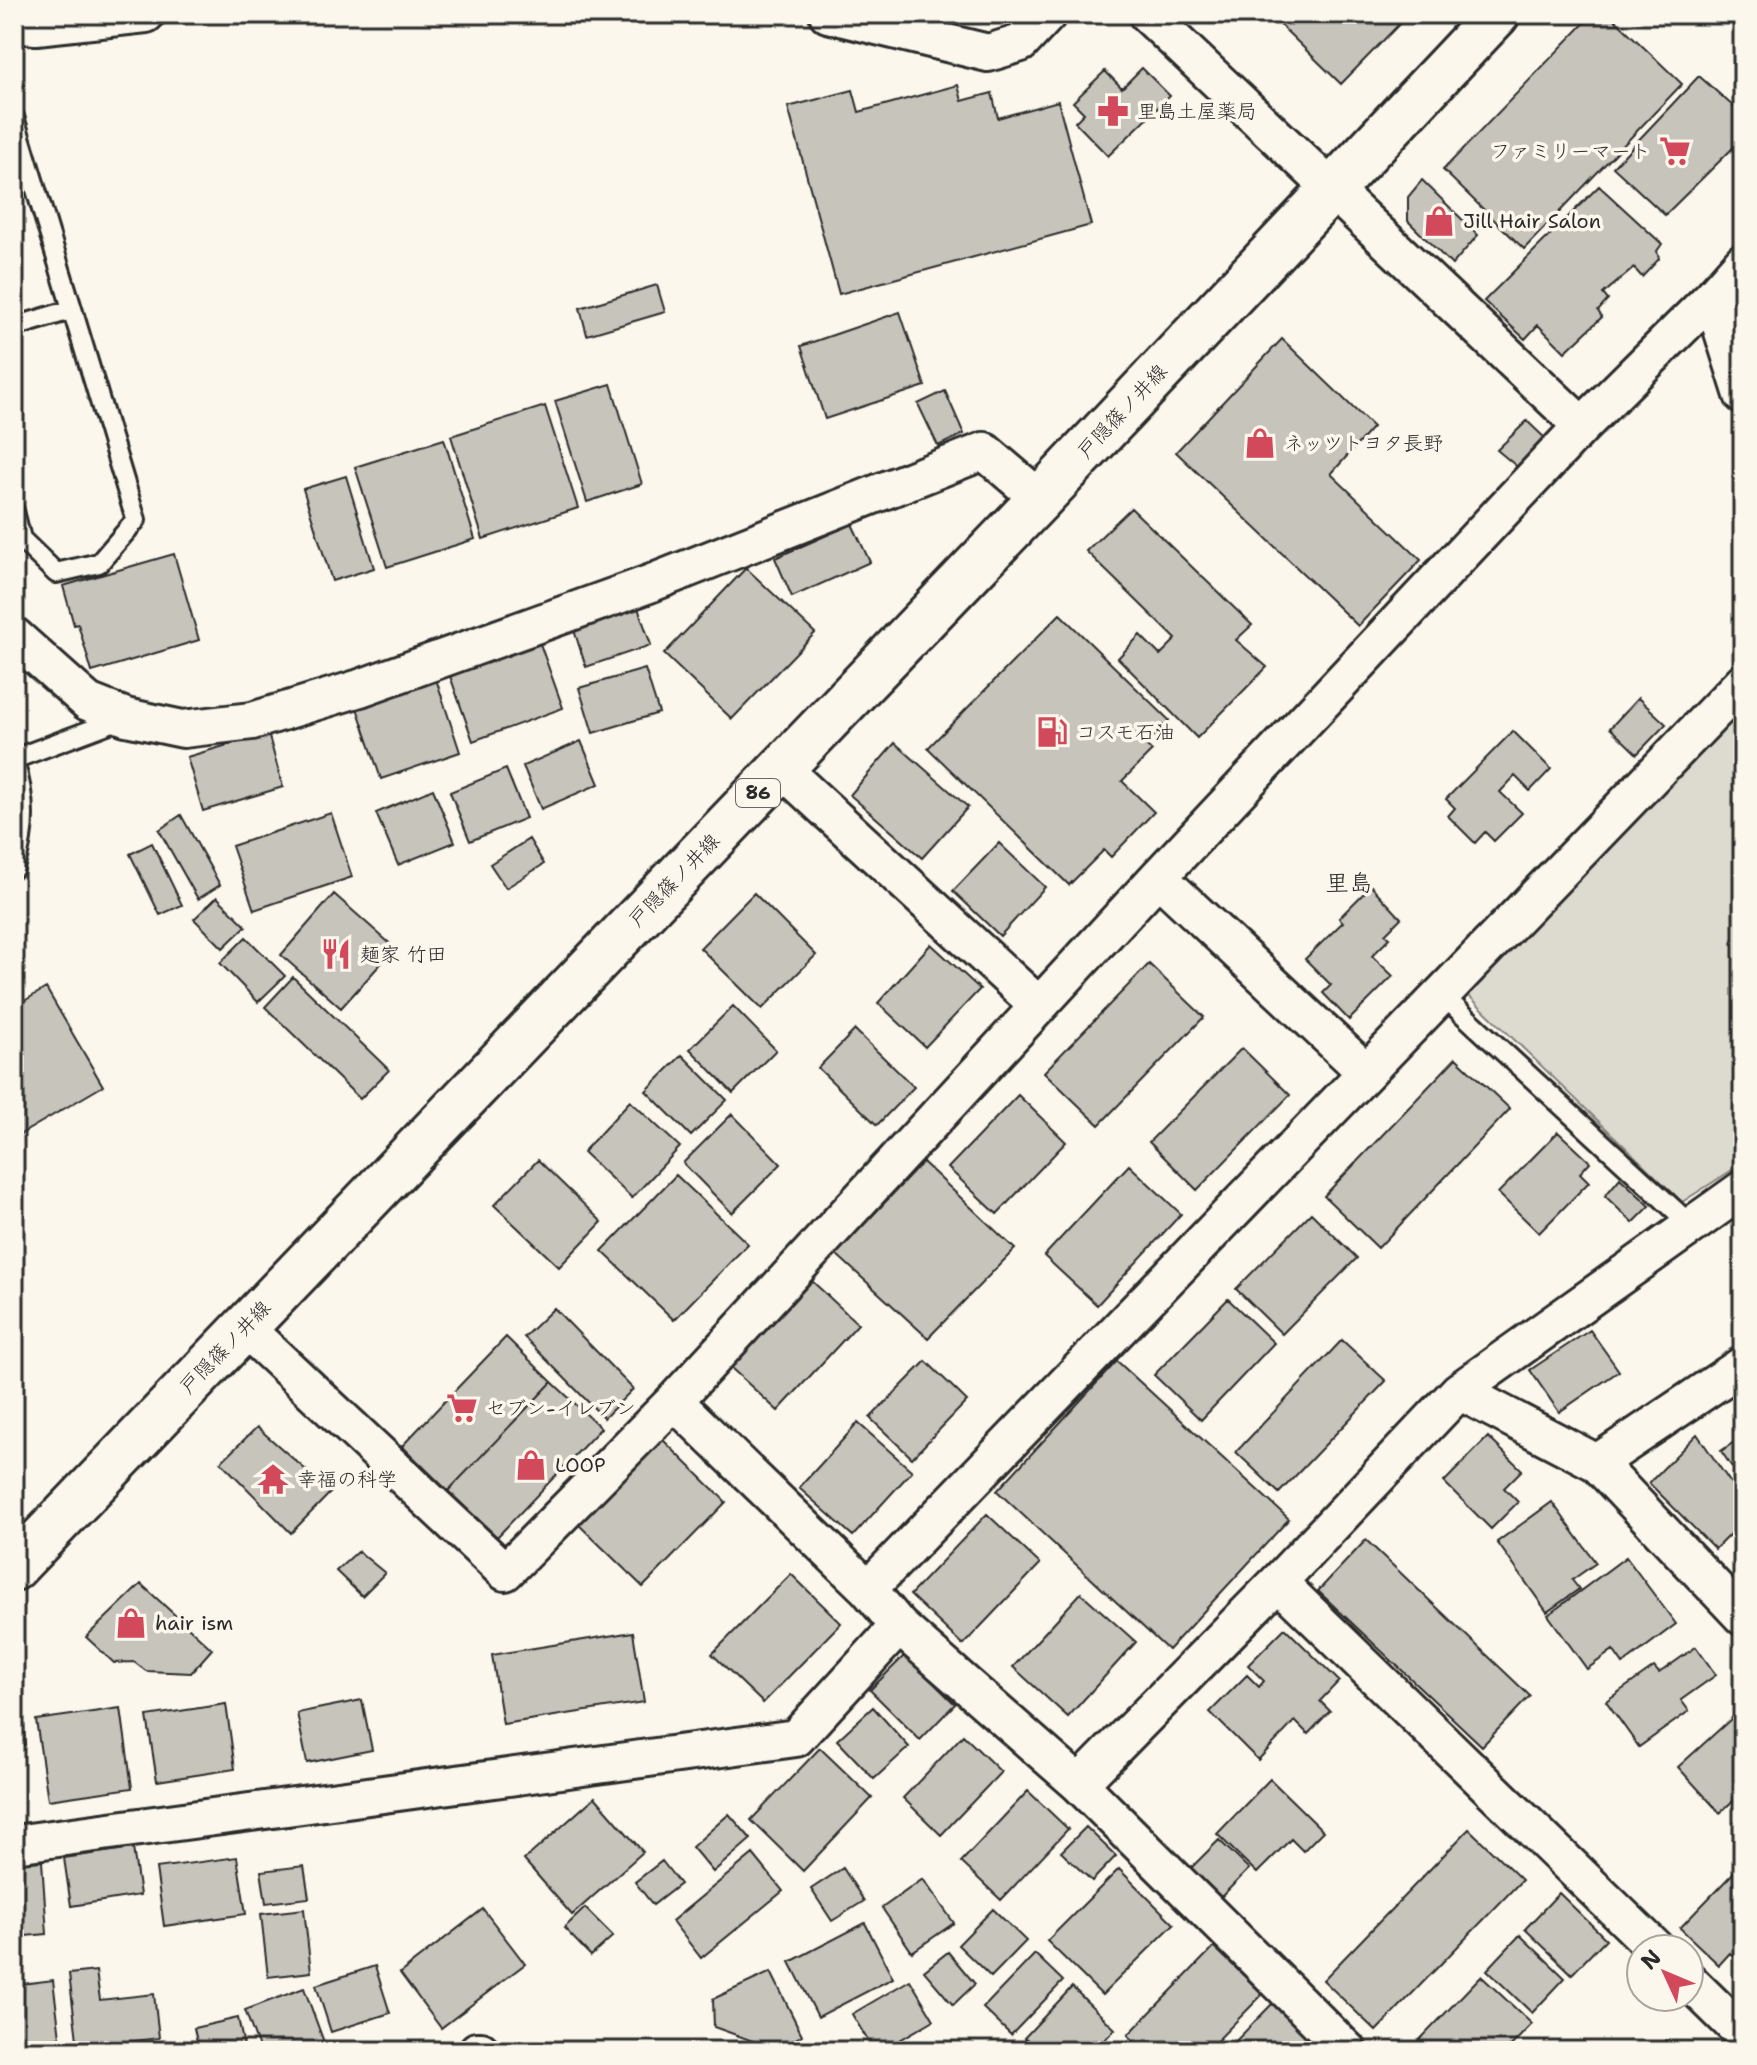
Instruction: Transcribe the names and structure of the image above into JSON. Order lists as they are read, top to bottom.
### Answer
{
  "streets": {
    "main road": ["戸隠篠ノ井線", "86"]
  },
  "districts": ["里島"],
  "places": {
    "pharmacy": ["里島土屋薬局"],
    "supermarket": ["ファミリーマート", "セブン-イレブン"],
    "shop": [
      "Jill Hair Salon",
      "ネッツトヨタ長野",
      "LOOP",
      "hair ism"
    ],
    "fuel station": ["コスモ石油"],
    "restaurant": ["麺家 竹田"],
    "temple": ["幸福の科学"]
  },
  "north": "top left"
}
